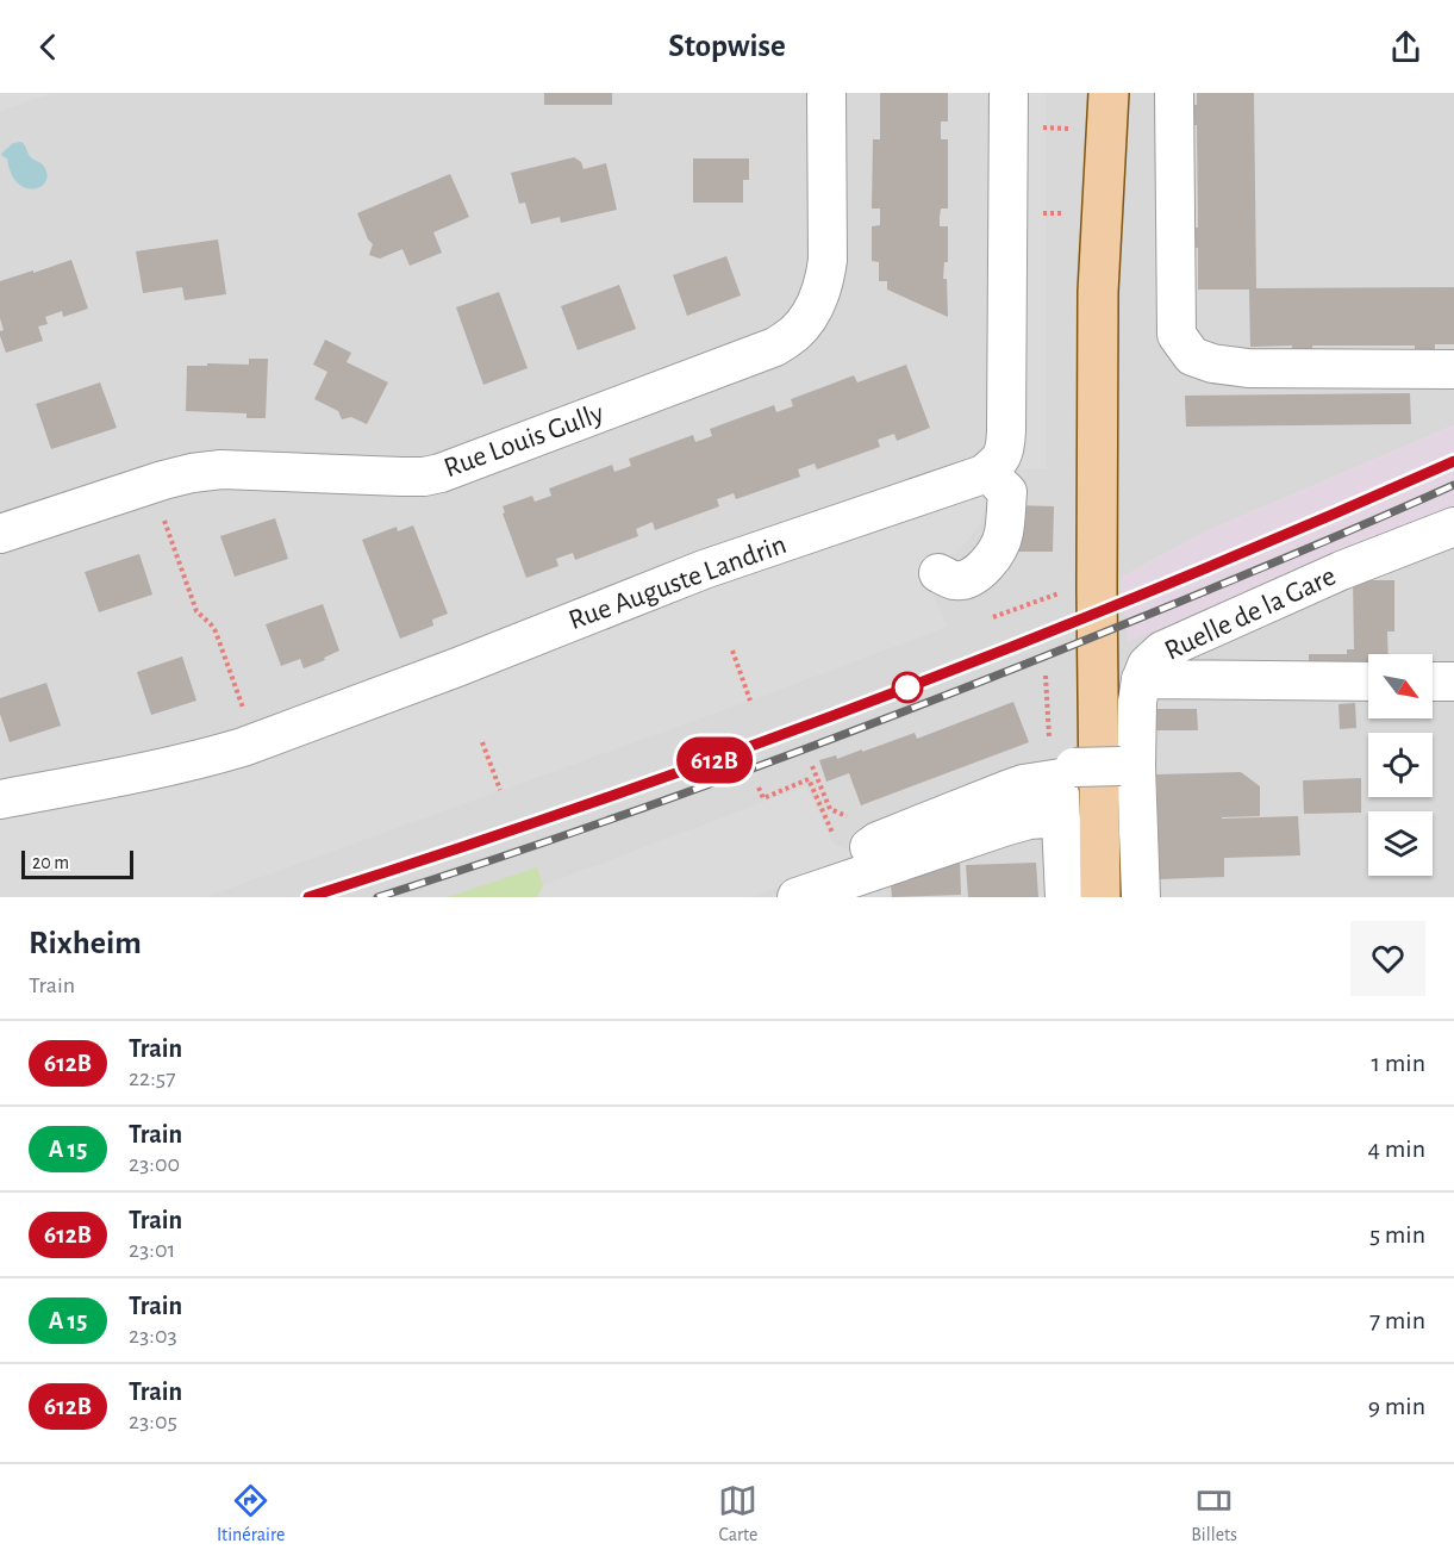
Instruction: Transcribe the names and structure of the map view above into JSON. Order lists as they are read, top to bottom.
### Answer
{
  "streets": {
    "street": ["Rue Louis Gully", "Rue Auguste Landrin", "Ruelle de la Gare"]
  },
  "scale_bar": "20 m",
  "north": "bottom right",
  "page": {
    "header": "Stopwise",
    "on_map": "612B",
    "scale": "20 m",
    "heading": ["Rixheim", "Train"],
    "list": [
      {
        "mark": "612B",
        "name": "Train",
        "note": "22:57",
        "value": "1 min"
      },
      {
        "mark": "A 15",
        "name": "Train",
        "note": "23:00",
        "value": "4 min"
      },
      {
        "mark": "612B",
        "name": "Train",
        "note": "23:01",
        "value": "5 min"
      },
      {
        "mark": "A 15",
        "name": "Train",
        "note": "23:03",
        "value": "7 min"
      },
      {
        "mark": "612B",
        "name": "Train",
        "note": "23:05",
        "value": "9 min"
      }
    ],
    "tabs": ["Itinéraire", "Carte", "Billets"]
  }
}
